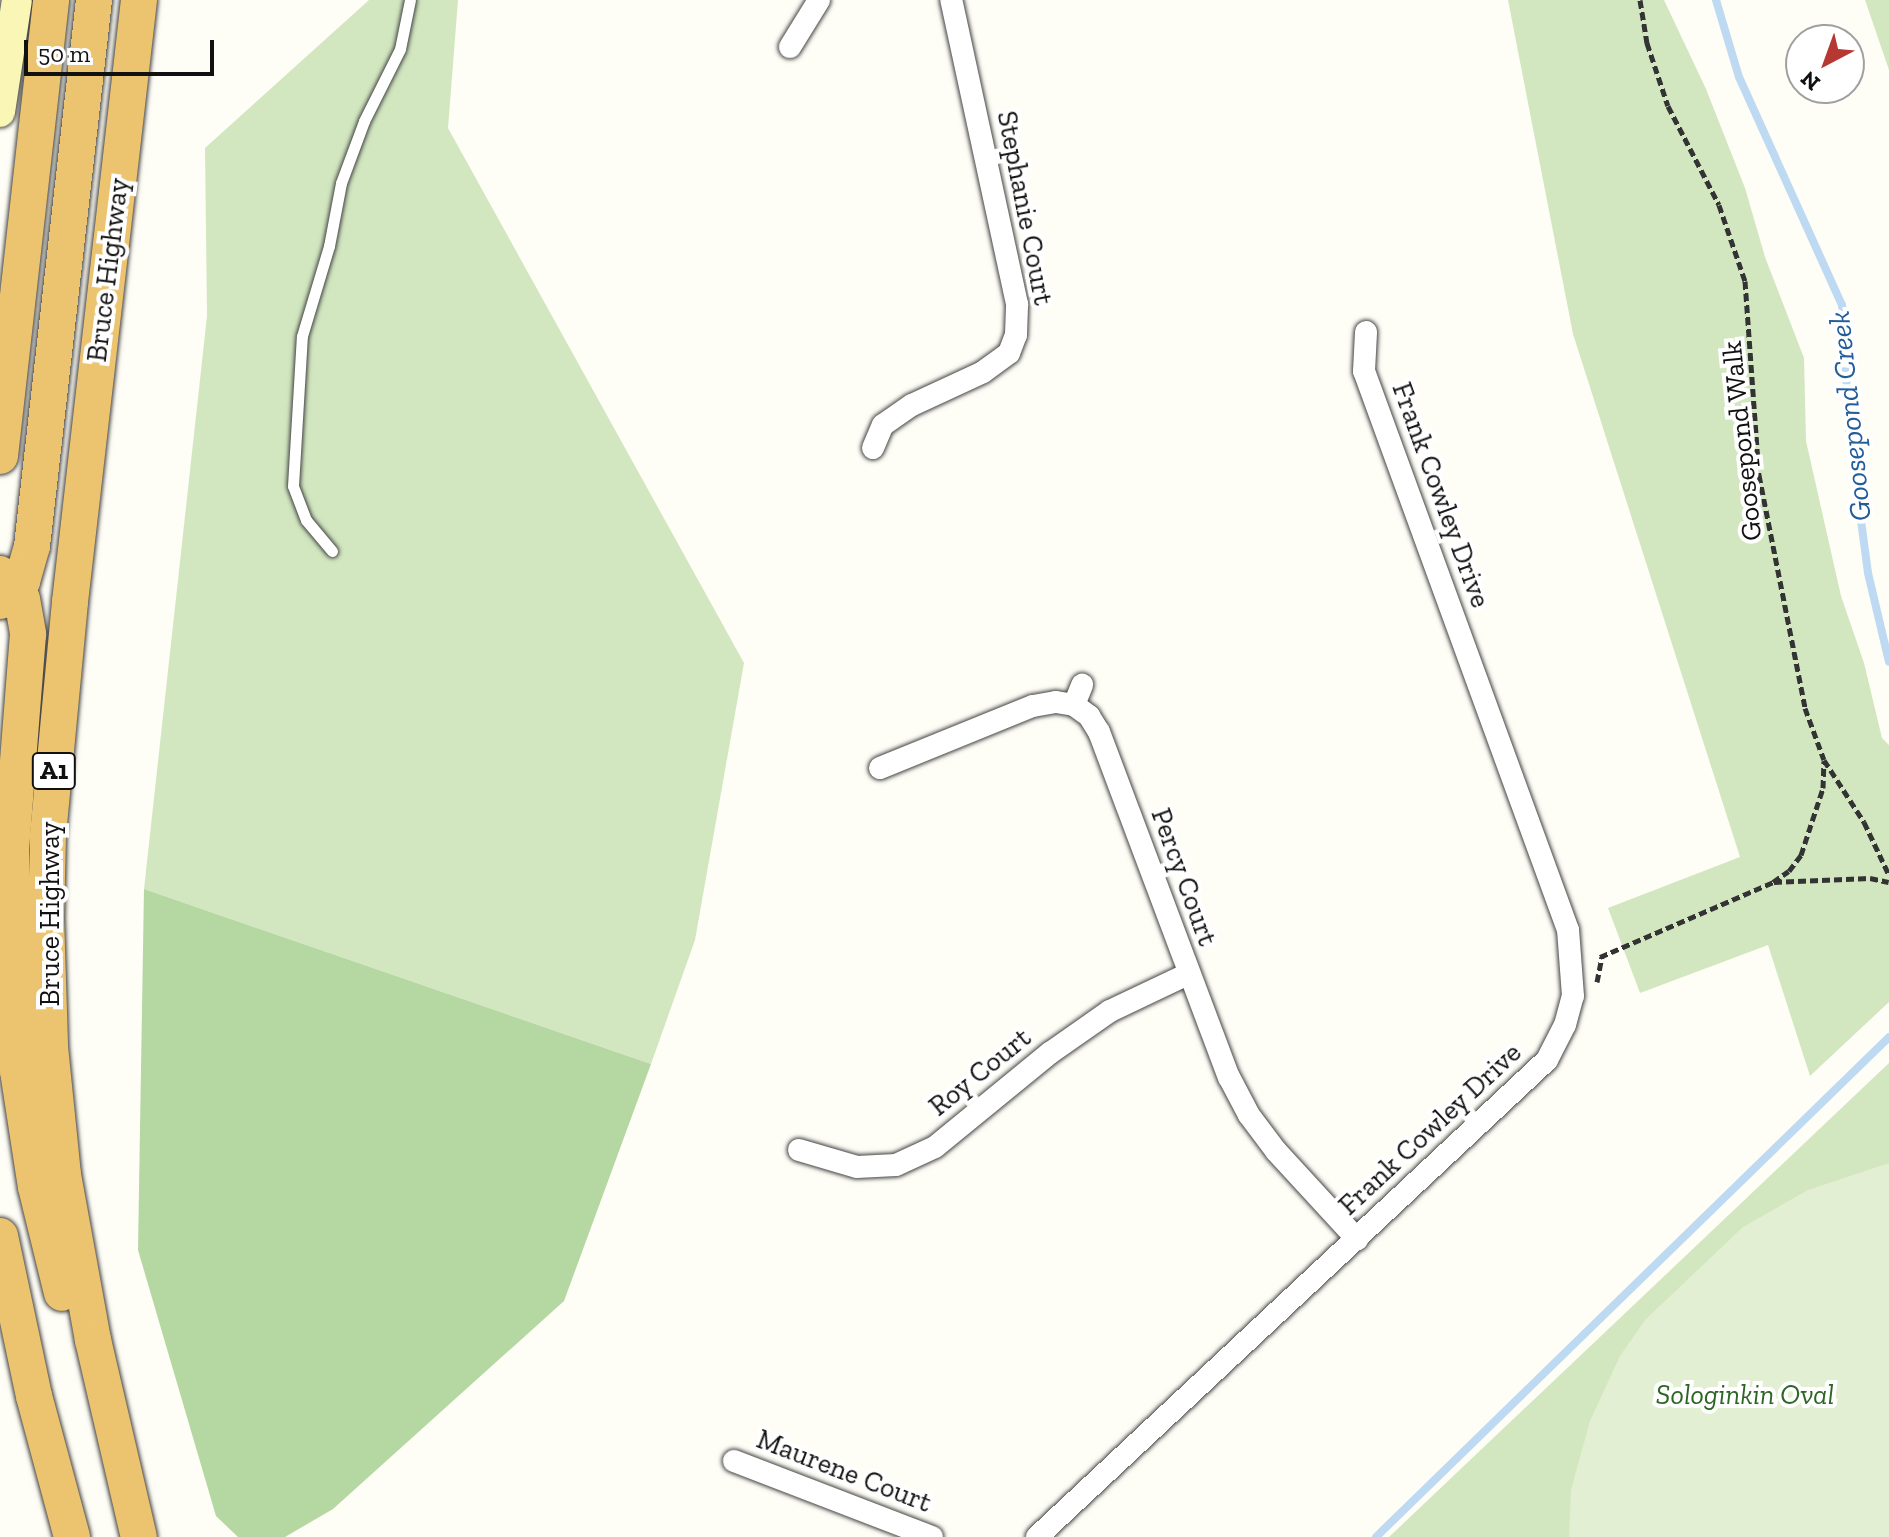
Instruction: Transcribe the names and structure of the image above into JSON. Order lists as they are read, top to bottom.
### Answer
{
  "streets": {
    "highway": ["Bruce Highway", "A1"],
    "street": [
      "Stephanie Court",
      "Frank Cowley Drive",
      "Percy Court",
      "Roy Court",
      "Maurene Court"
    ],
    "path": ["Goosepond Walk"]
  },
  "crossings": [
    ["Frank Cowley Drive", "Percy Court"],
    ["Percy Court", "Roy Court"]
  ],
  "water": ["Goosepond Creek"],
  "parks": ["Sologinkin Oval"],
  "scale_bar": "50 m",
  "north": "bottom left"
}
